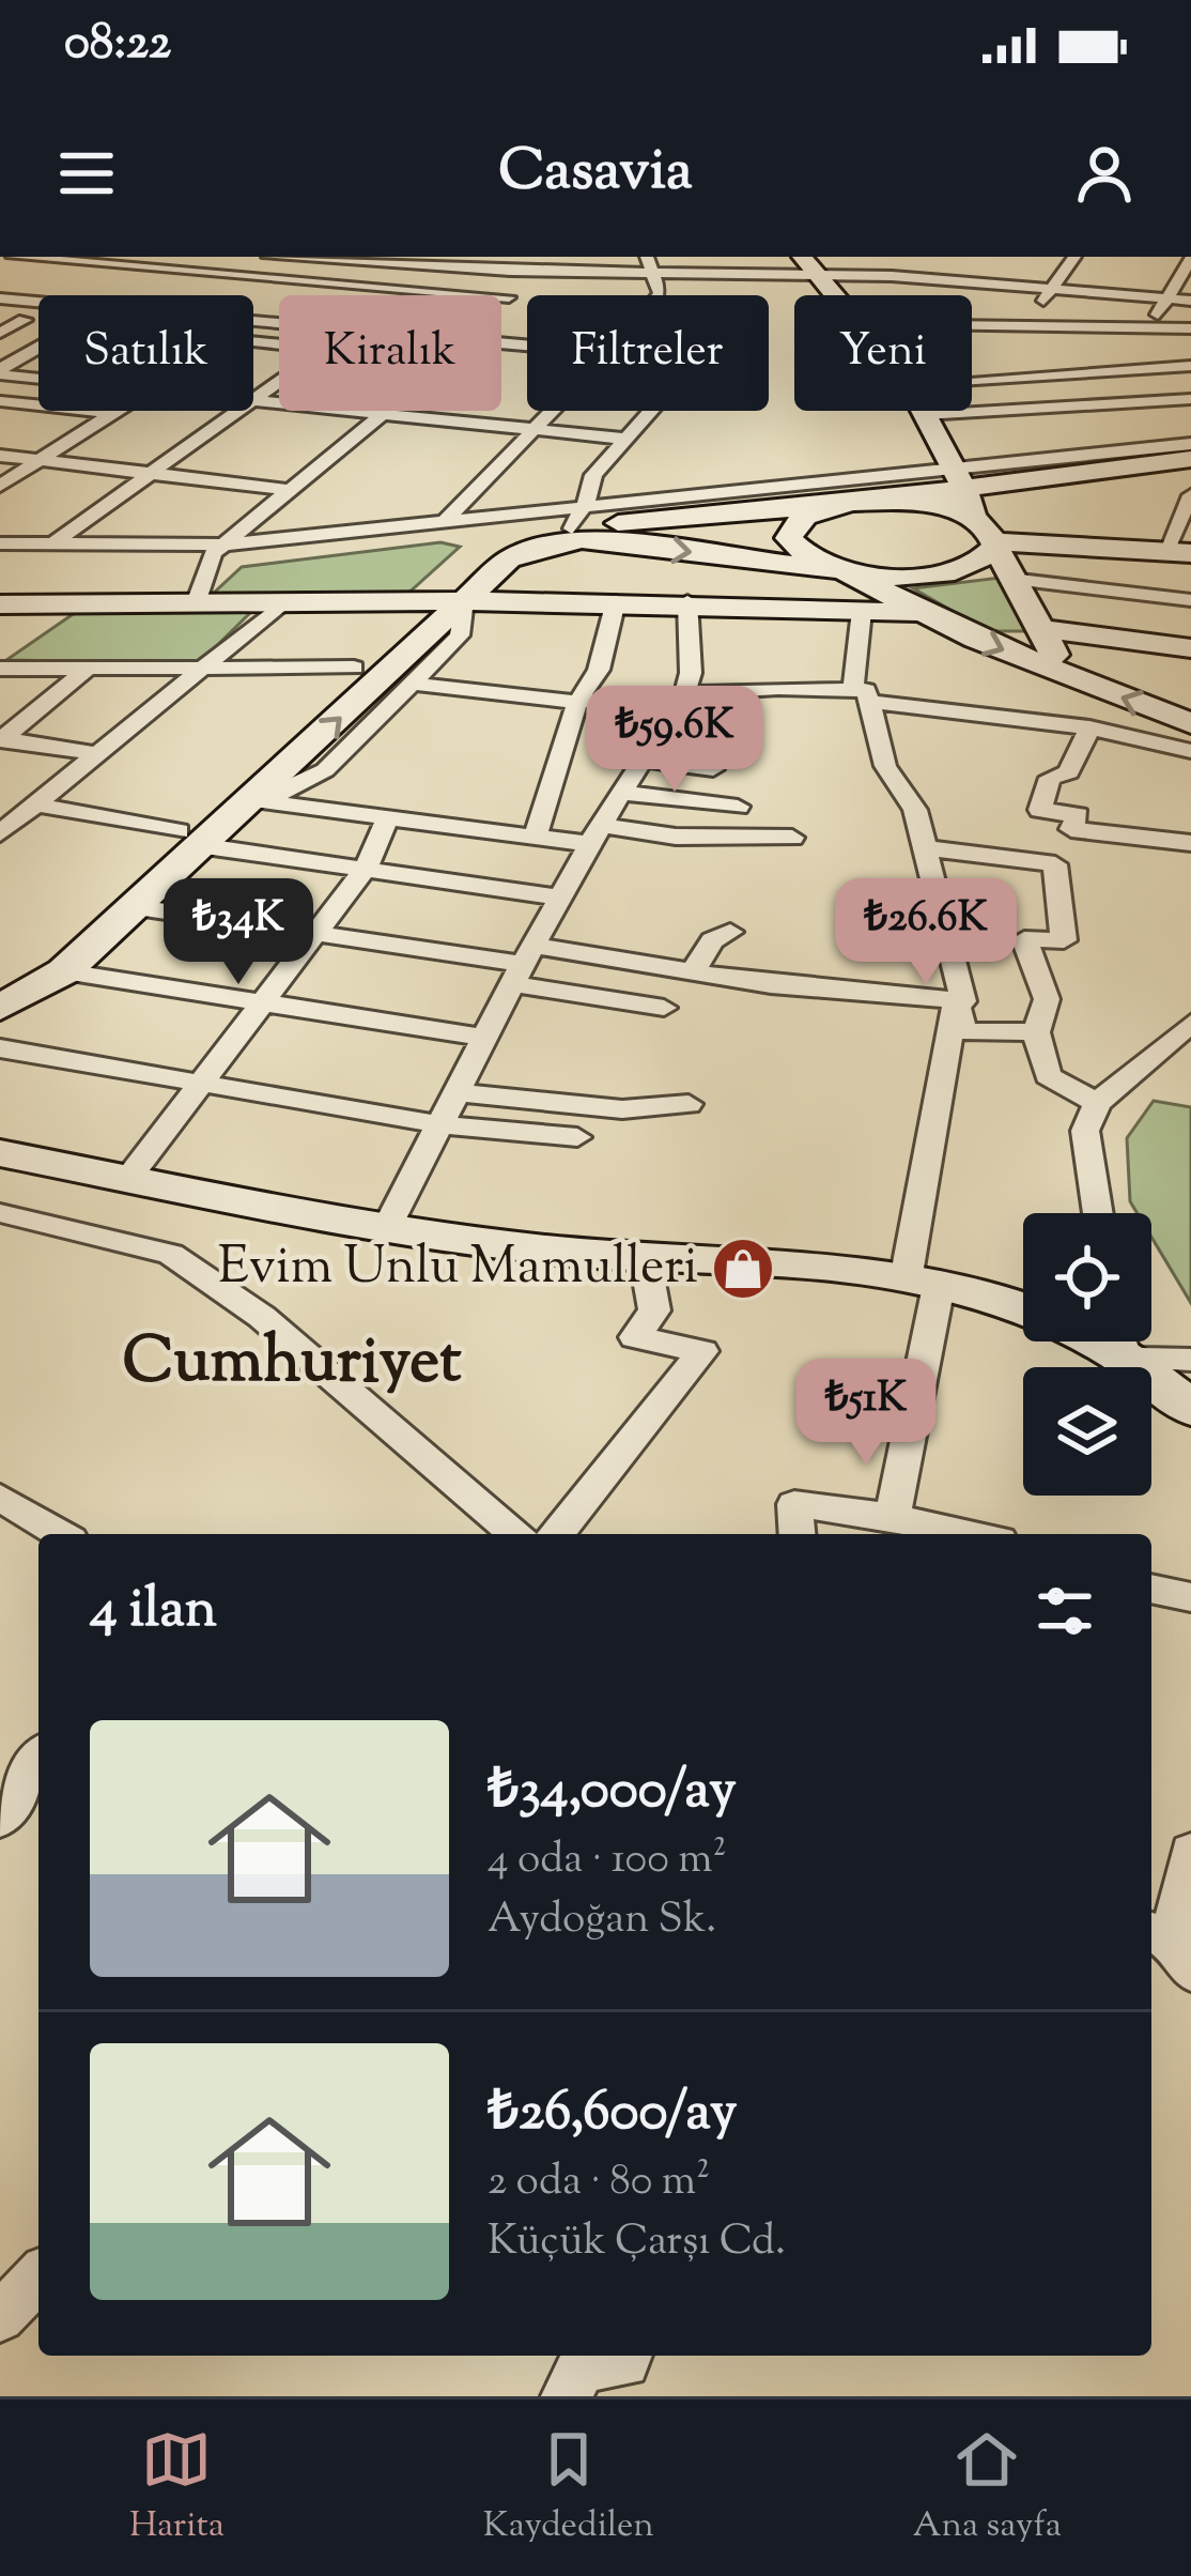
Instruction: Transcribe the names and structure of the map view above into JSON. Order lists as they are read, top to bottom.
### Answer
{
  "districts": ["Cumhuriyet"],
  "places": {
    "shop": ["Evim Unlu Mamulleri"]
  },
  "page": {
    "status": "08:22",
    "header": "Casavia",
    "chip": [
      "Satılık",
      "Kiralık",
      "Filtreler",
      "Yeni"
    ],
    "price": [
      "₺59.6K",
      "₺34K",
      "₺26.6K",
      "₺51K"
    ],
    "heading": "4 ilan",
    "list": [
      {
        "name": "₺34,000/ay",
        "note": "4 oda · 100 m² · Aydoğan Sk."
      },
      {
        "name": "₺26,600/ay",
        "note": "2 oda · 80 m² · Küçük Çarşı Cd."
      }
    ],
    "tabs": ["Harita", "Kaydedilen", "Ana sayfa"]
  }
}
